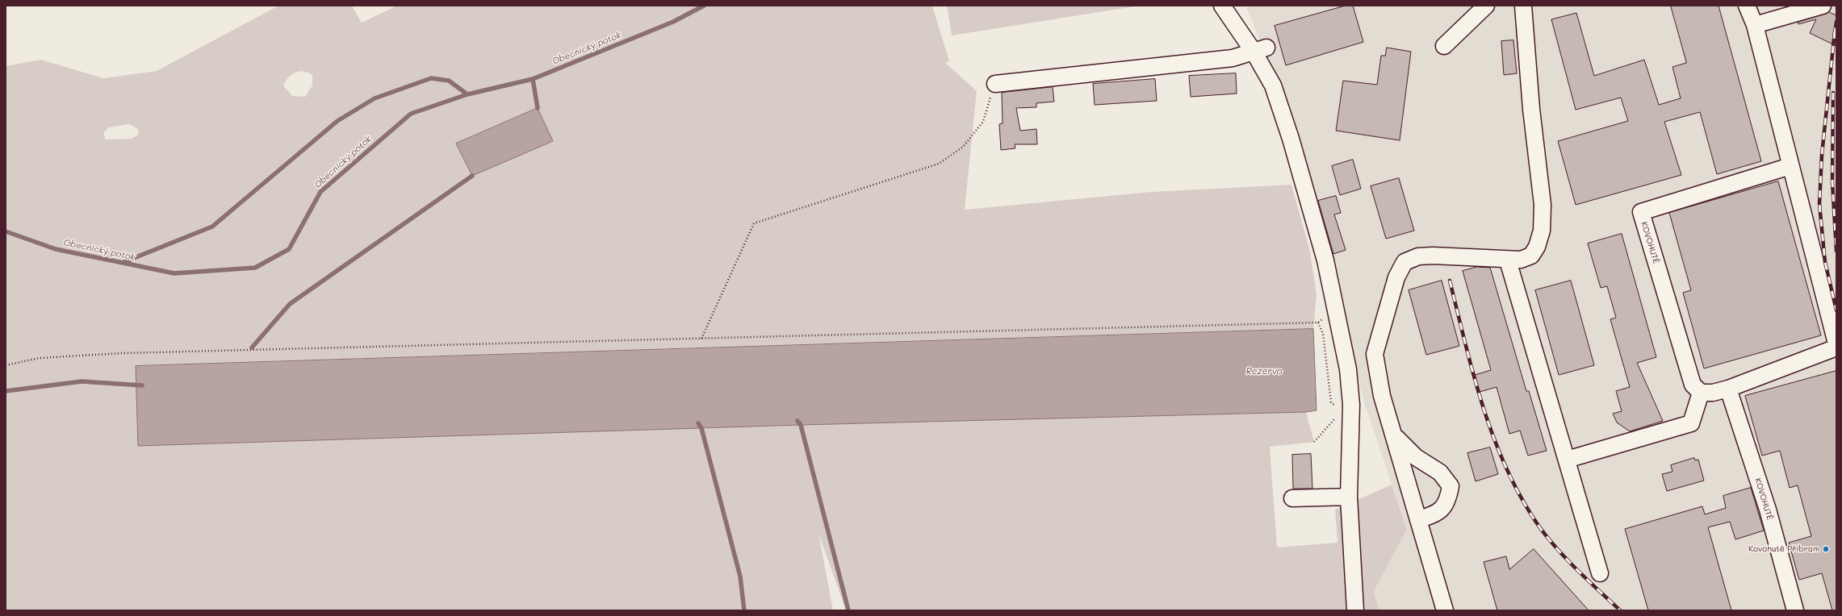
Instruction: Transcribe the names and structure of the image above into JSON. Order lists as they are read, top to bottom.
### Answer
{
  "streets": {
    "street": ["KOVOHUTĚ"]
  },
  "water": ["Obecnický potok", "Rezervo"],
  "places": ["Kovohutě Příbram"]
}
